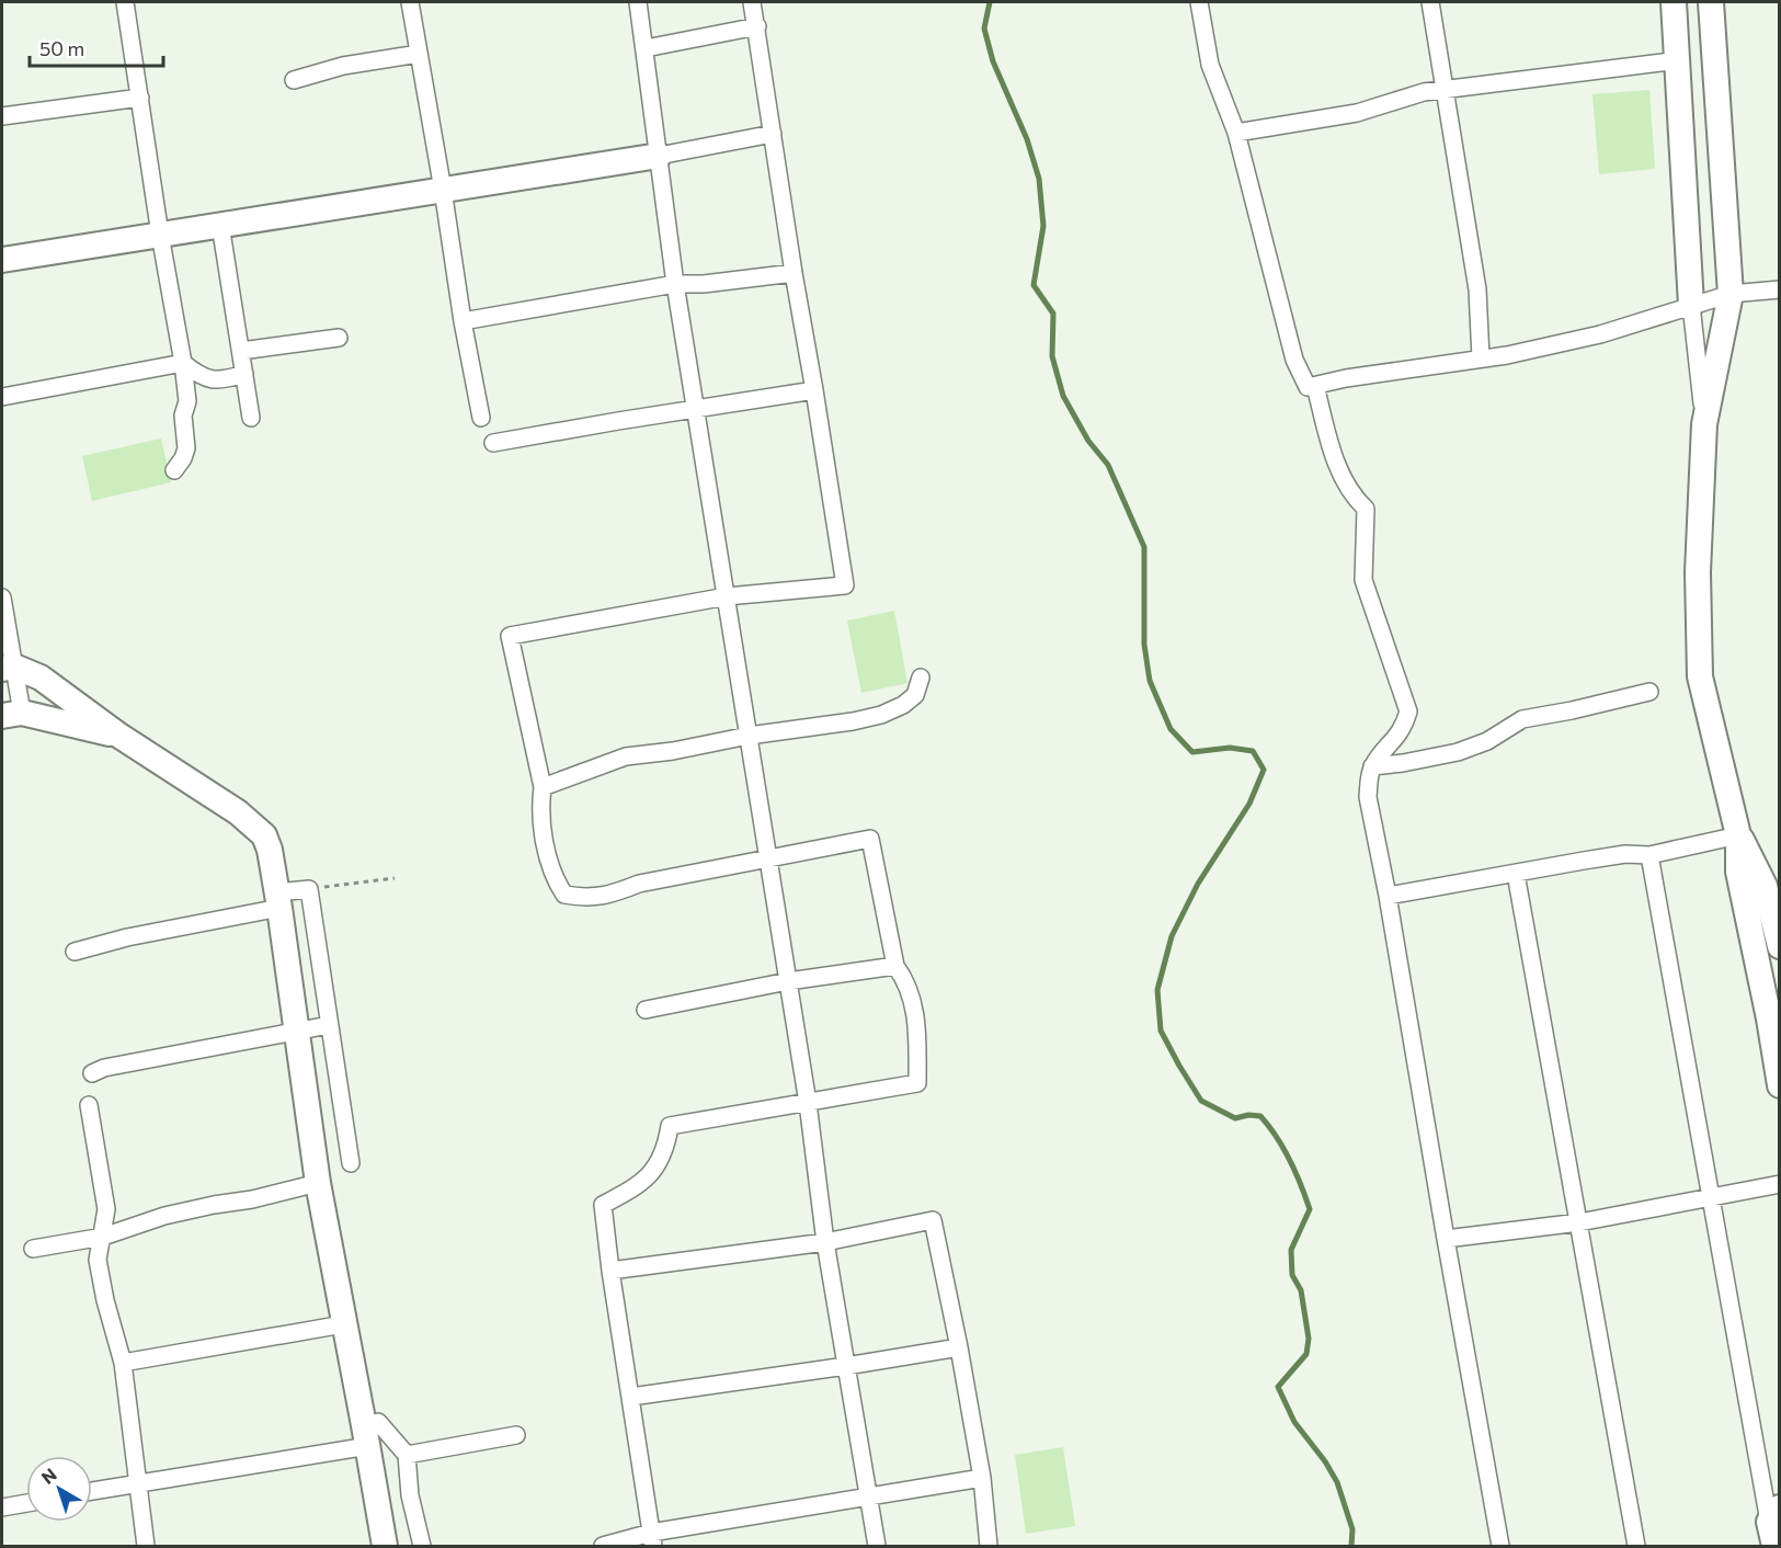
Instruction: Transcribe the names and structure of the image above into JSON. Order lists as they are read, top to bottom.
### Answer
{
  "scale_bar": "50 m",
  "north": "top left"
}
